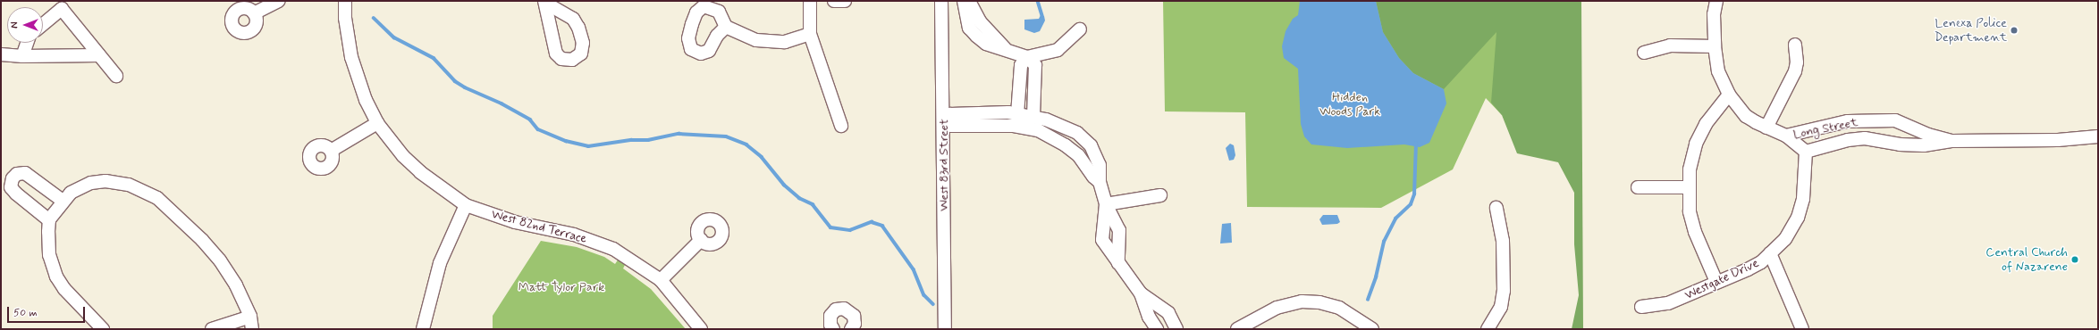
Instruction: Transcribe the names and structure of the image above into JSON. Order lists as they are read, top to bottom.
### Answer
{
  "streets": {
    "street": [
      "Long Street",
      "West 83rd Street",
      "West 82nd Terrace",
      "Westgate Drive"
    ]
  },
  "crossings": [
    ["Long Street", "Westgate Drive"]
  ],
  "parks": ["Hidden Woods Park", "Matt Tylor Park"],
  "places": ["Lenexa Police Department", "Central Church of Nazarene"],
  "scale_bar": "50 m",
  "north": "left"
}
